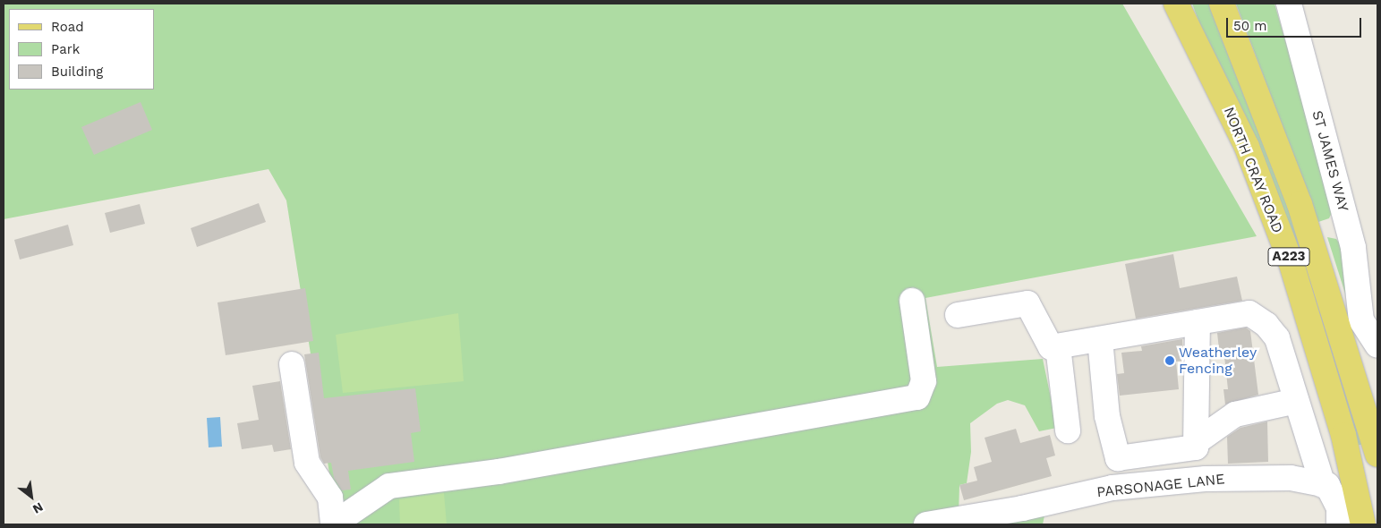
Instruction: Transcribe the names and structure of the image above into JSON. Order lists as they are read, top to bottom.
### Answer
{
  "streets": {
    "main road": ["NORTH CRAY ROAD", "A223"],
    "street": ["ST JAMES WAY", "PARSONAGE LANE"]
  },
  "places": ["Weatherley Fencing"],
  "legend": ["Road", "Park", "Building"],
  "scale_bar": "50 m",
  "north": "bottom right"
}
